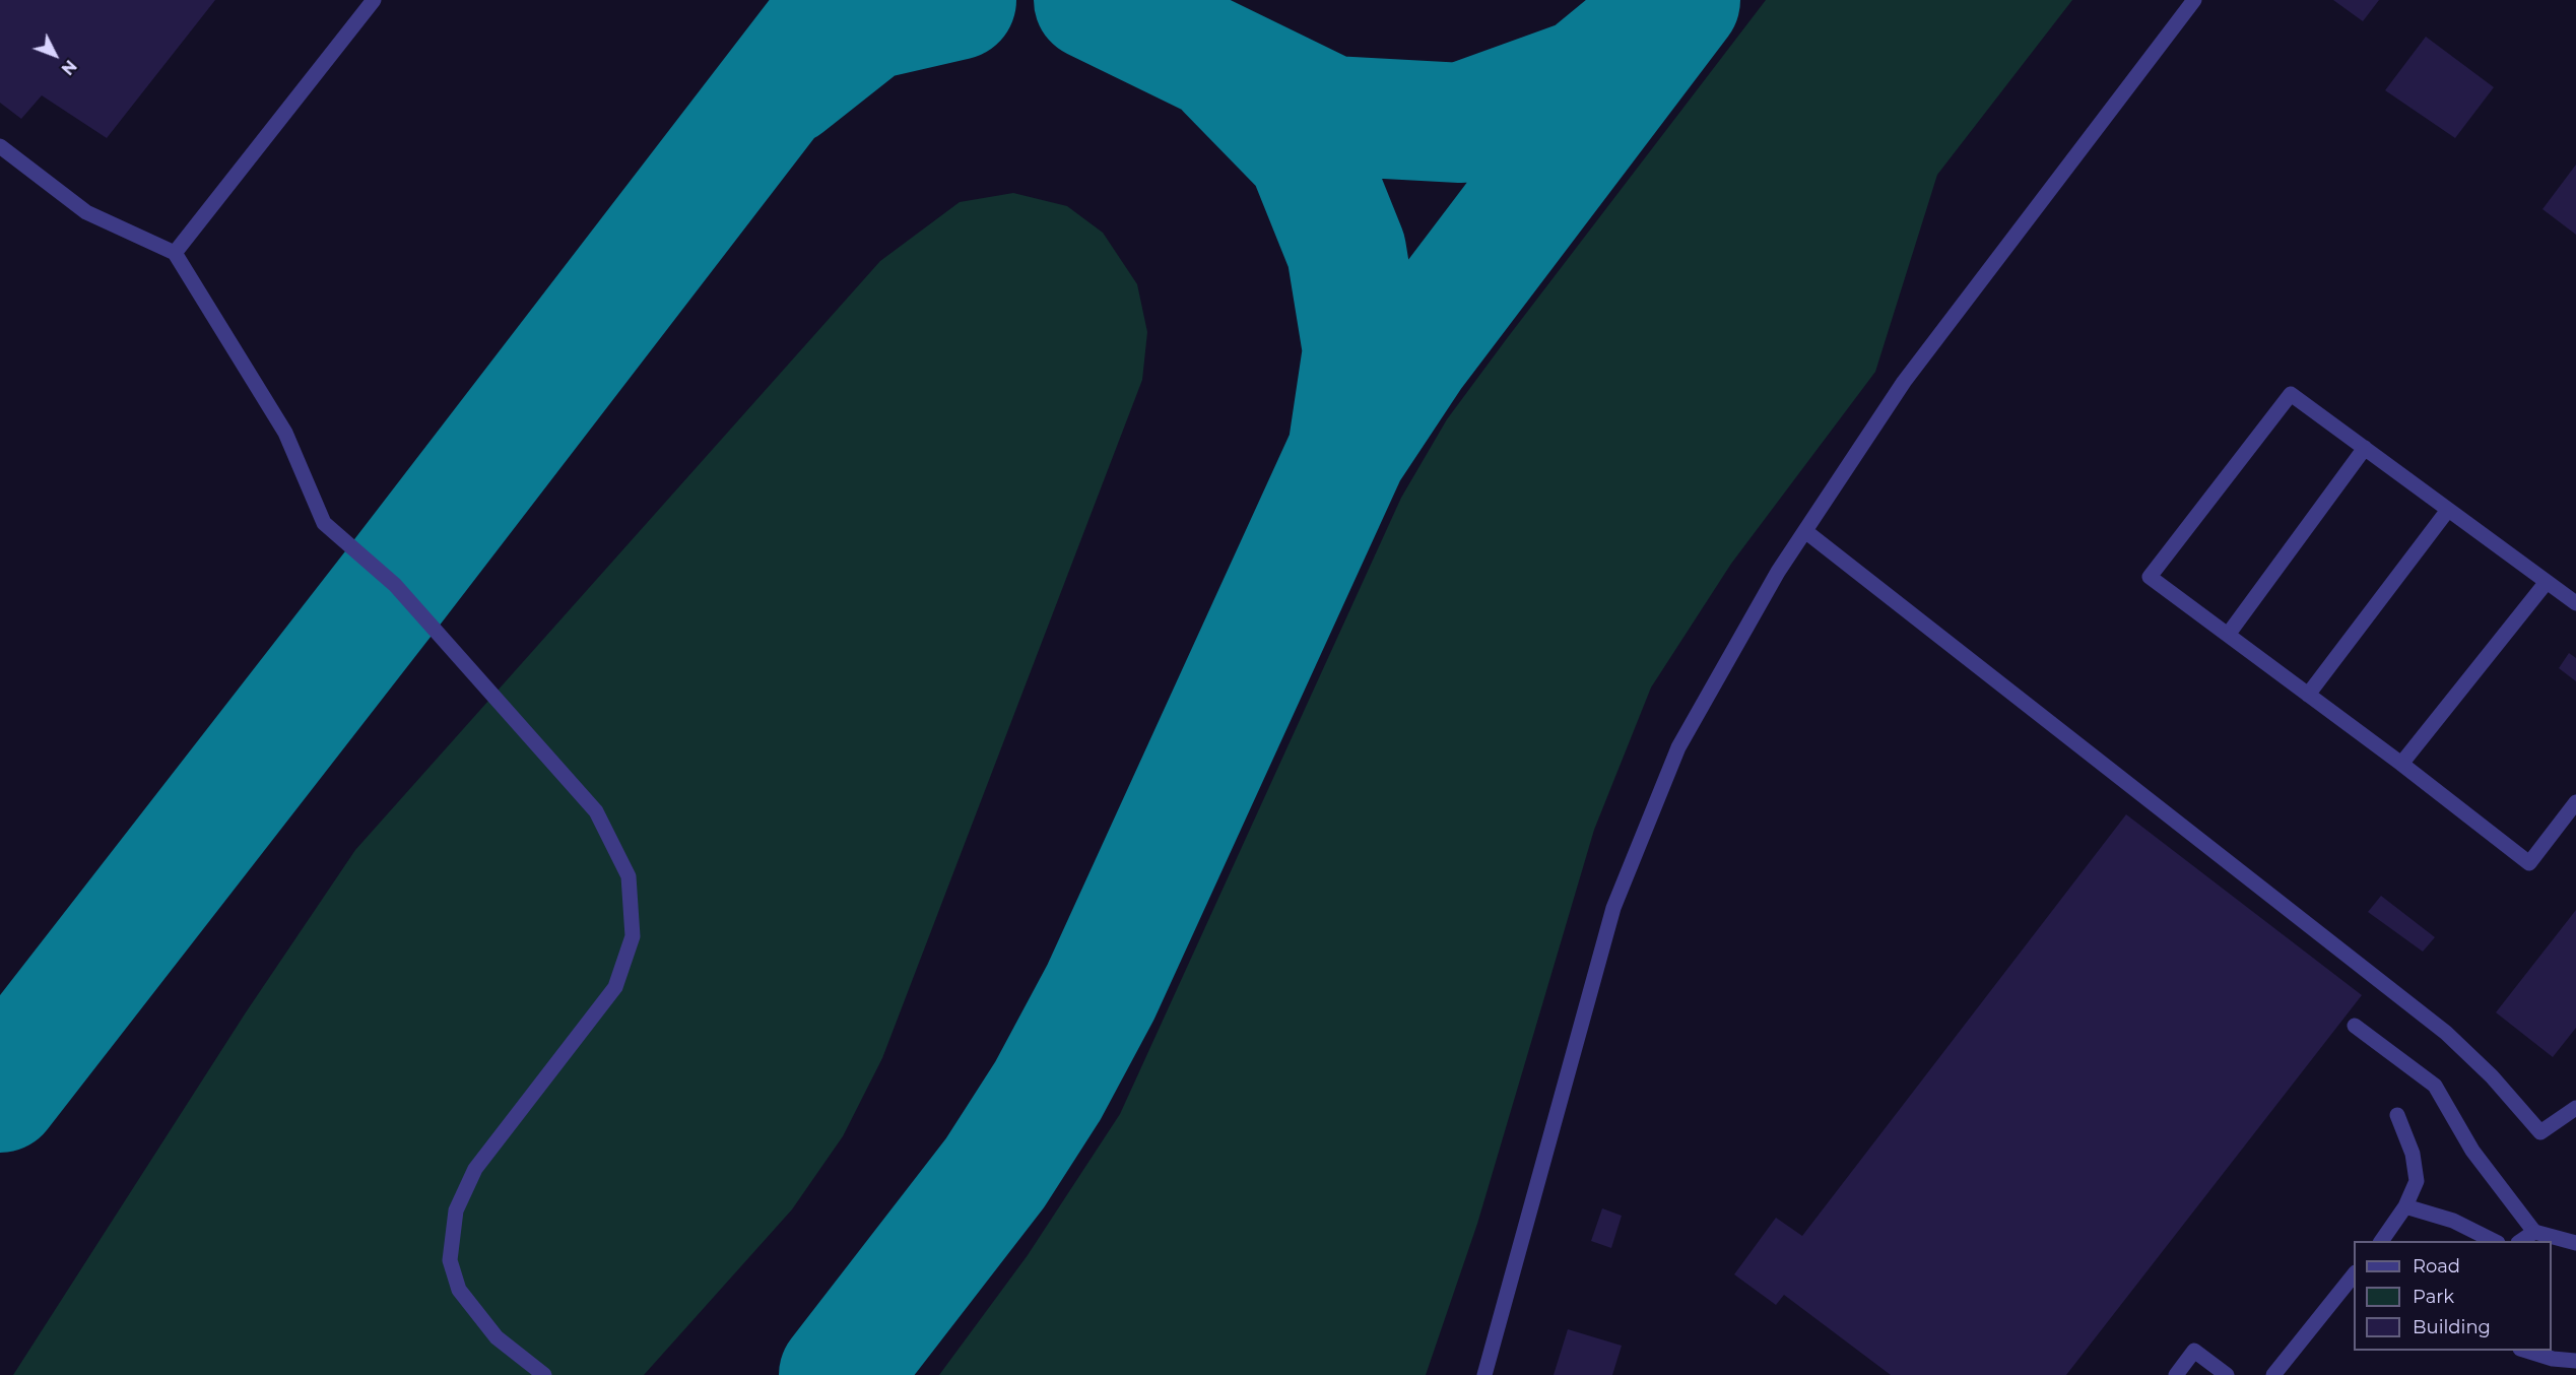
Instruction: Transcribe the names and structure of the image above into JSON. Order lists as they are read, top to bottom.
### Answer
{
  "legend": ["Road", "Park", "Building"],
  "north": "bottom right"
}
